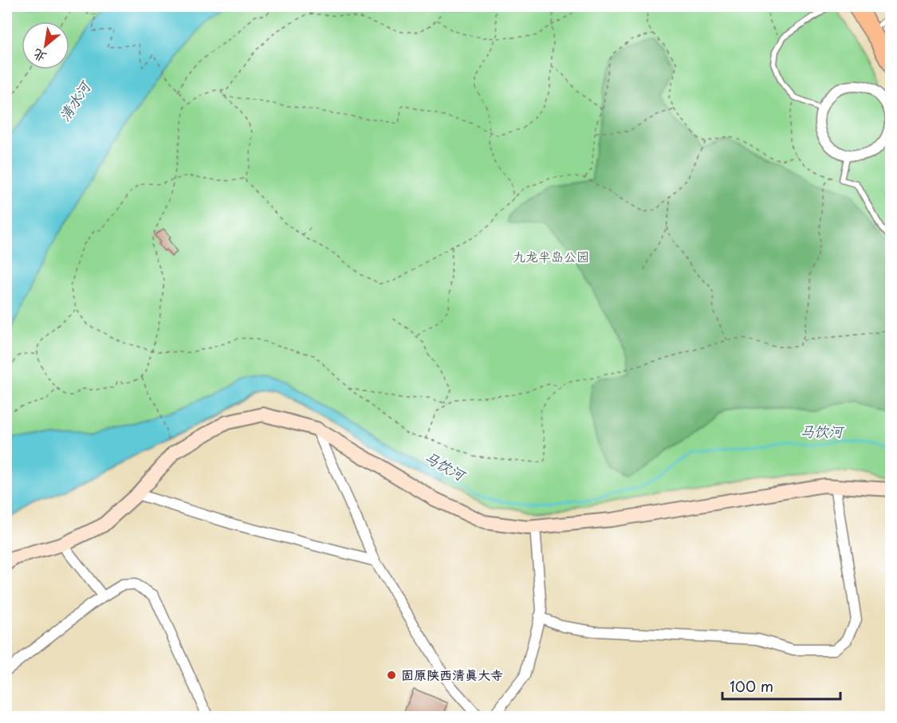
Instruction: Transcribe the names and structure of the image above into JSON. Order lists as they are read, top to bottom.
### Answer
{
  "water": ["清水河", "马饮河"],
  "parks": ["九龙半岛公园"],
  "places": ["固原陕西清真大寺"],
  "scale_bar": "100 m",
  "north": "bottom left"
}
